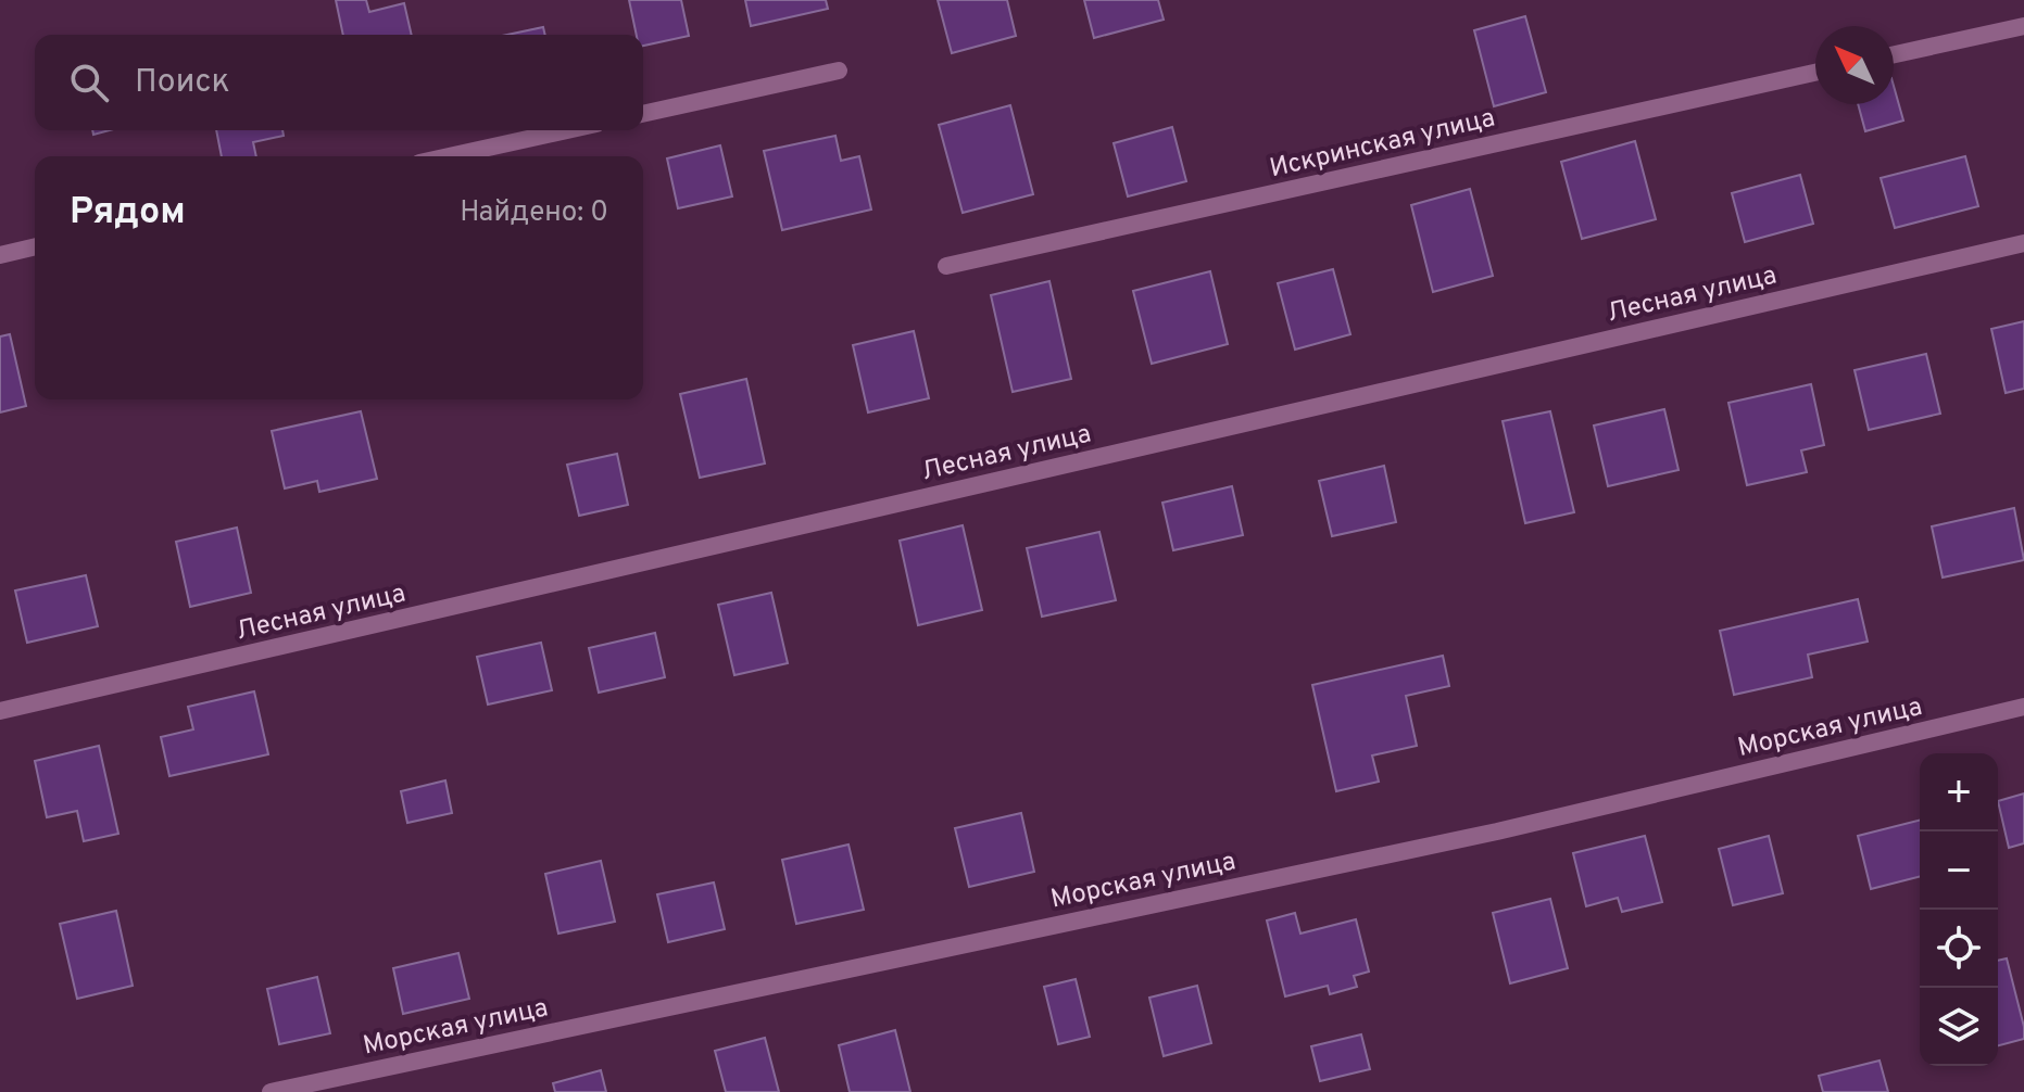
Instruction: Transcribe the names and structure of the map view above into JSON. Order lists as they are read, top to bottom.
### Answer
{
  "streets": {
    "street": ["Искринская улица", "Лесная улица", "Морская улица"]
  },
  "north": "top left",
  "page": {
    "search": "Поиск",
    "heading": ["Рядом", "Найдено: 0"],
    "map_buttons": ["+", "−"]
  }
}
